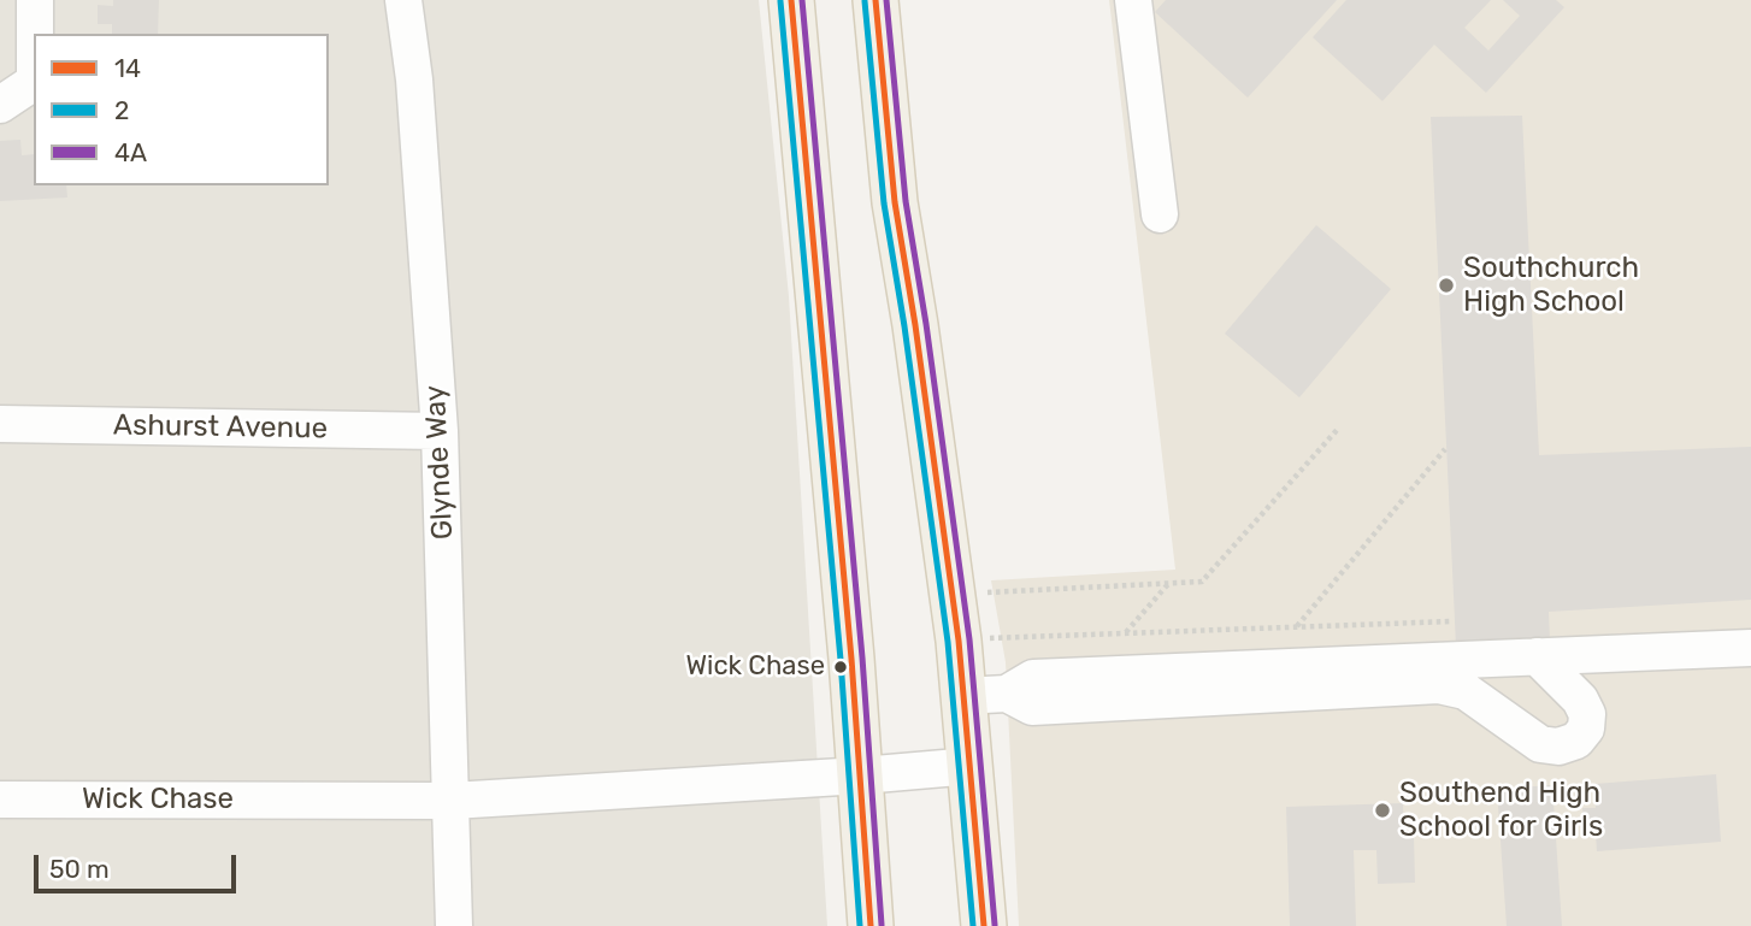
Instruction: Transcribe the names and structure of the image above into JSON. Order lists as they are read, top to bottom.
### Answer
{
  "streets": {
    "street": ["Ashurst Avenue", "Glynde Way", "Wick Chase"]
  },
  "crossings": [
    ["Ashurst Avenue", "Glynde Way"],
    ["Glynde Way", "Wick Chase"]
  ],
  "places": ["Southchurch High School", "Wick Chase", "Southend High School for Girls"],
  "lines": ["transit line 14", "transit line 4A", "transit line 2"],
  "legend": ["14", "2", "4A"],
  "scale_bar": "50 m"
}
